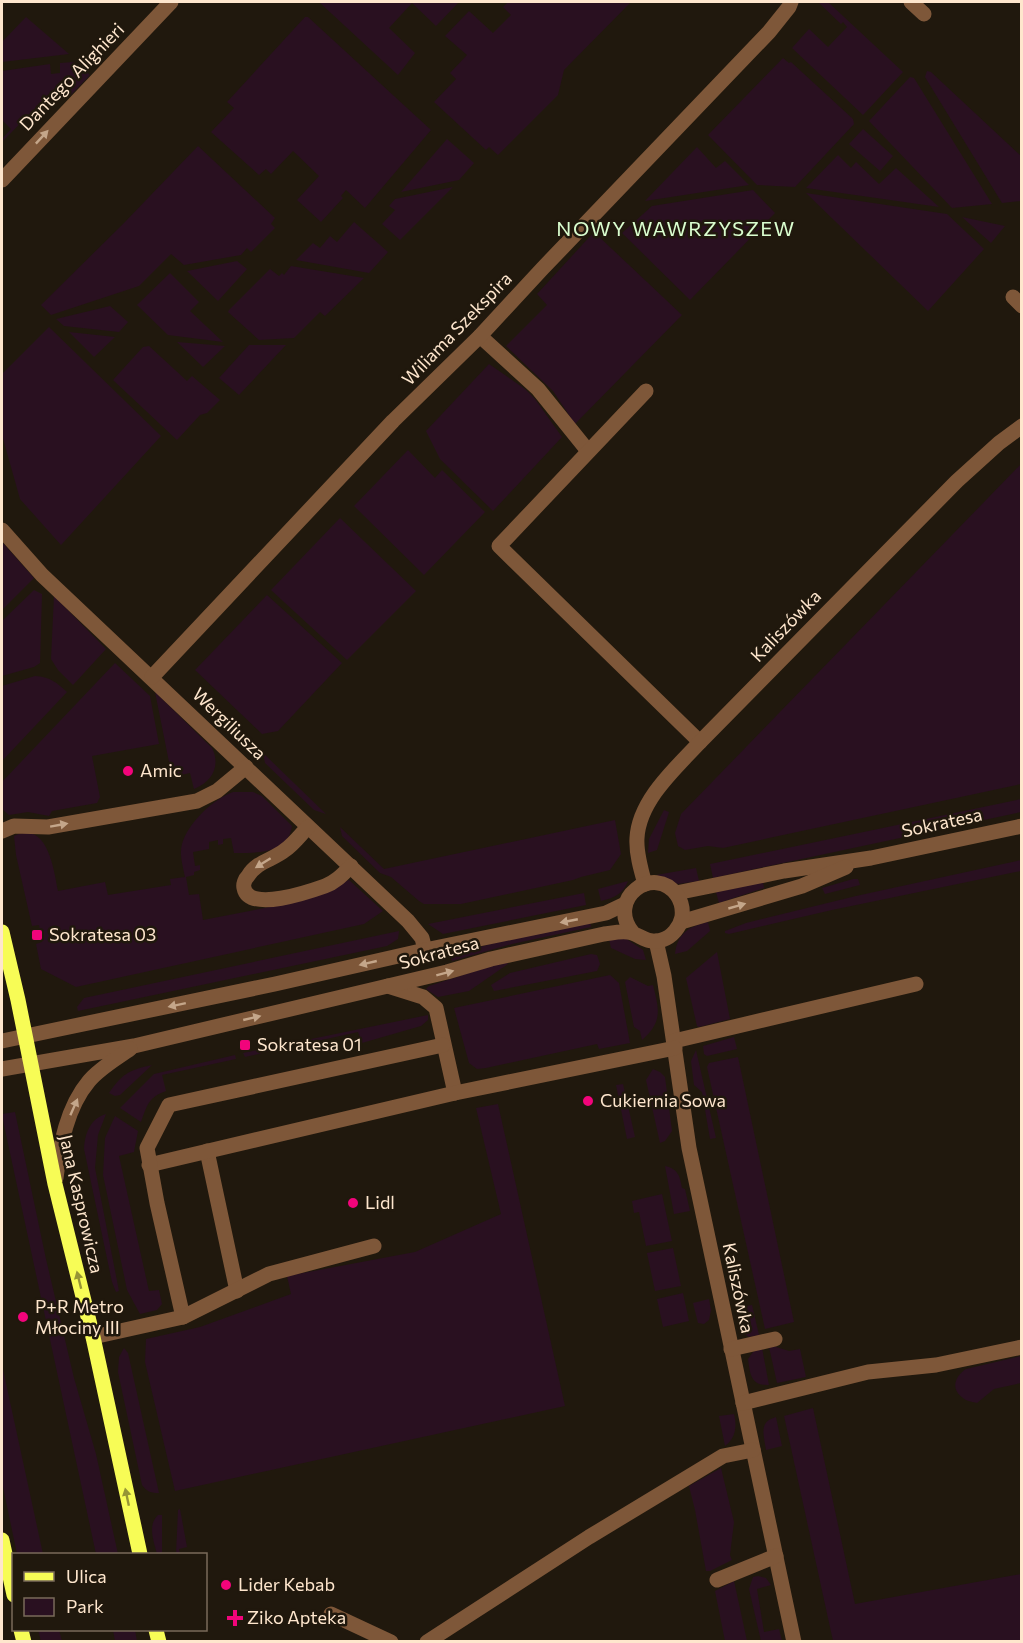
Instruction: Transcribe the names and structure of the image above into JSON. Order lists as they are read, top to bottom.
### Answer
{
  "streets": {
    "main road": ["Jana Kasprowicza"],
    "street": [
      "Dantego Alighieri",
      "Wiliama Szekspira",
      "Kaliszówka",
      "Wergiliusza",
      "Sokratesa"
    ]
  },
  "crossings": [
    ["Wiliama Szekspira", "Wergiliusza"],
    ["Kaliszówka", "Sokratesa"],
    ["Wergiliusza", "Sokratesa"],
    ["Sokratesa", "Jana Kasprowicza"]
  ],
  "one_way": ["Dantego Alighieri", "Jana Kasprowicza"],
  "districts": ["NOWY WAWRZYSZEW"],
  "places": {
    "other": [
      "Amic",
      "Cukiernia Sowa",
      "Lidl",
      "P+R Metro Młociny III",
      "Lider Kebab"
    ],
    "transit": ["Sokratesa 03", "Sokratesa 01"],
    "health": ["Ziko Apteka"]
  },
  "legend": ["Ulica", "Park"]
}
